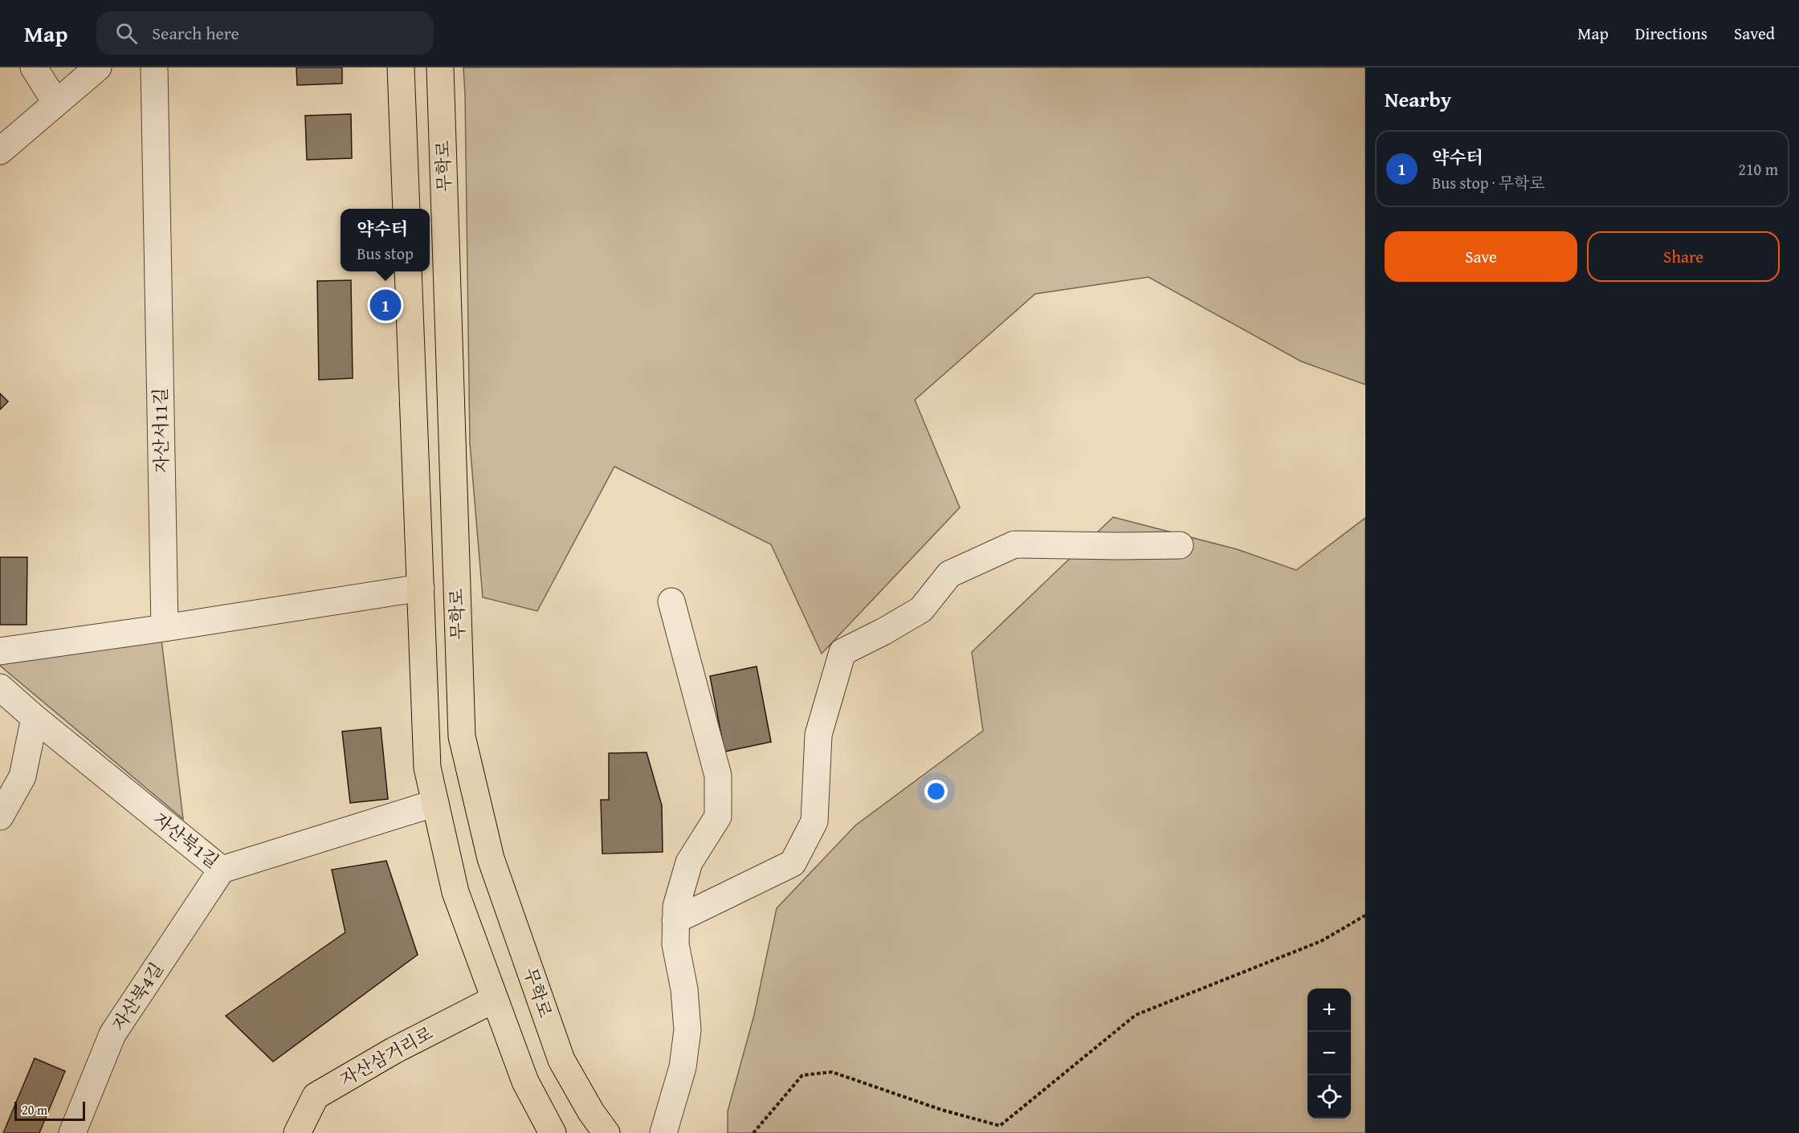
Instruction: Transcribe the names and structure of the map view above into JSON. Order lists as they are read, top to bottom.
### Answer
{
  "streets": {
    "main road": ["무학로", "자산삼거리로"],
    "street": ["자산서11길", "자산북1길", "자산북4길"]
  },
  "crossings": [
    ["무학로", "자산북1길"],
    ["무학로", "자산삼거리로"],
    ["자산북1길", "자산북4길"]
  ],
  "scale_bar": "20 m",
  "page": {
    "header": "Map",
    "search": "Search here",
    "nav": ["Map", "Directions", "Saved"],
    "heading": "Nearby",
    "list": [
      {
        "mark": "1",
        "name": "약수터",
        "note": "Bus stop · 무학로",
        "value": "210 m"
      }
    ],
    "popup": ["약수터", "Bus stop"],
    "buttons": ["Save", "Share"],
    "pins": "1",
    "map_buttons": ["+", "−"],
    "scale": "20 m"
  }
}
